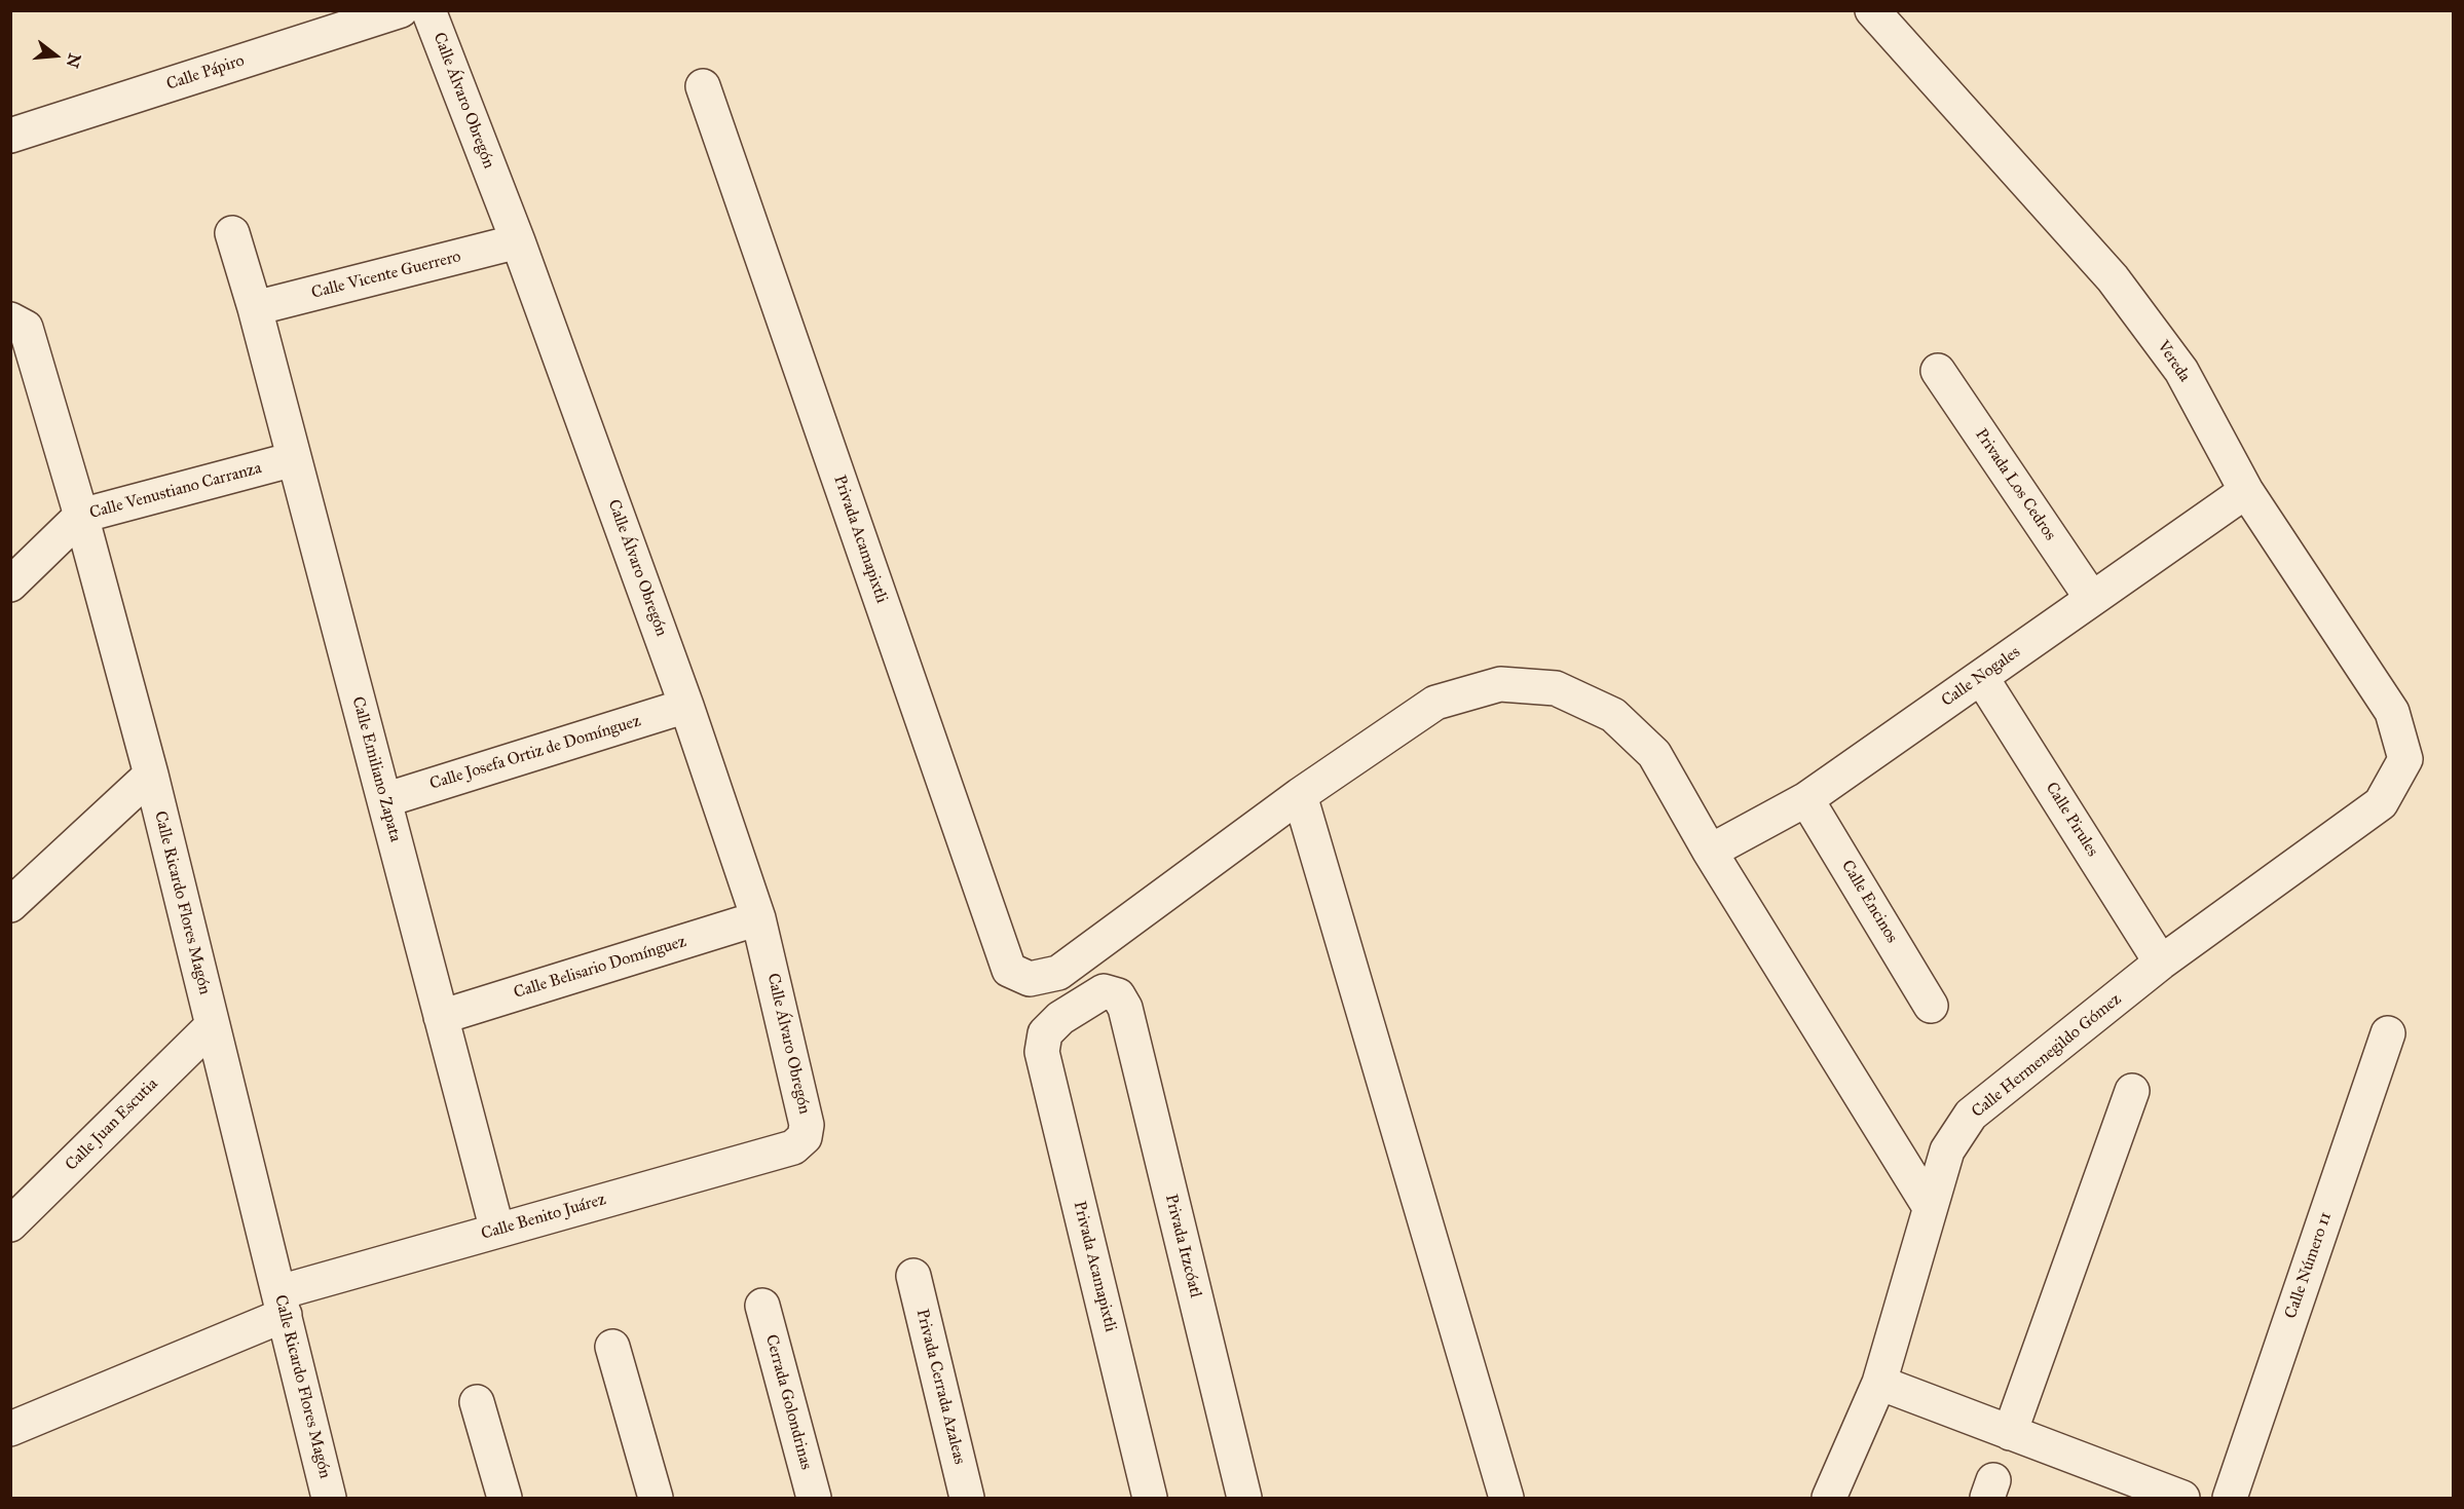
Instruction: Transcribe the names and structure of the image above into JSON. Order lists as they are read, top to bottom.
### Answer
{
  "streets": {
    "street": [
      "Calle Pápiro",
      "Calle Álvaro Obregón",
      "Calle Vicente Guerrero",
      "Vereda",
      "Privada Los Cedros",
      "Calle Venustiano Carranza",
      "Privada Acamapixtli",
      "Calle Nogales",
      "Calle Josefa Ortiz de Domínguez",
      "Calle Emiliano Zapata",
      "Calle Pirules",
      "Calle Encinos",
      "Calle Ricardo Flores Magón",
      "Calle Belisario Domínguez",
      "Calle Hermenegildo Gómez",
      "Calle Juan Escutia",
      "Calle Benito Juárez",
      "Privada Itzcóatl",
      "Calle Número 11",
      "Privada Cerrada Azaleas",
      "Cerrada Golondrinas"
    ]
  },
  "crossings": [
    ["Calle Álvaro Obregón", "Calle Vicente Guerrero"],
    ["Calle Álvaro Obregón", "Calle Josefa Ortiz de Domínguez"],
    ["Calle Álvaro Obregón", "Calle Belisario Domínguez"],
    ["Calle Álvaro Obregón", "Calle Benito Juárez"],
    ["Calle Vicente Guerrero", "Calle Emiliano Zapata"],
    ["Vereda", "Calle Nogales"],
    ["Vereda", "Calle Hermenegildo Gómez"],
    ["Privada Los Cedros", "Calle Nogales"],
    ["Calle Venustiano Carranza", "Calle Emiliano Zapata"],
    ["Calle Venustiano Carranza", "Calle Ricardo Flores Magón"],
    ["Privada Acamapixtli", "Privada Itzcóatl"],
    ["Calle Nogales", "Calle Pirules"],
    ["Calle Nogales", "Calle Encinos"],
    ["Calle Josefa Ortiz de Domínguez", "Calle Emiliano Zapata"],
    ["Calle Emiliano Zapata", "Calle Belisario Domínguez"],
    ["Calle Emiliano Zapata", "Calle Benito Juárez"],
    ["Calle Pirules", "Calle Hermenegildo Gómez"],
    ["Calle Ricardo Flores Magón", "Calle Juan Escutia"],
    ["Calle Ricardo Flores Magón", "Calle Benito Juárez"]
  ],
  "north": "right"
}
